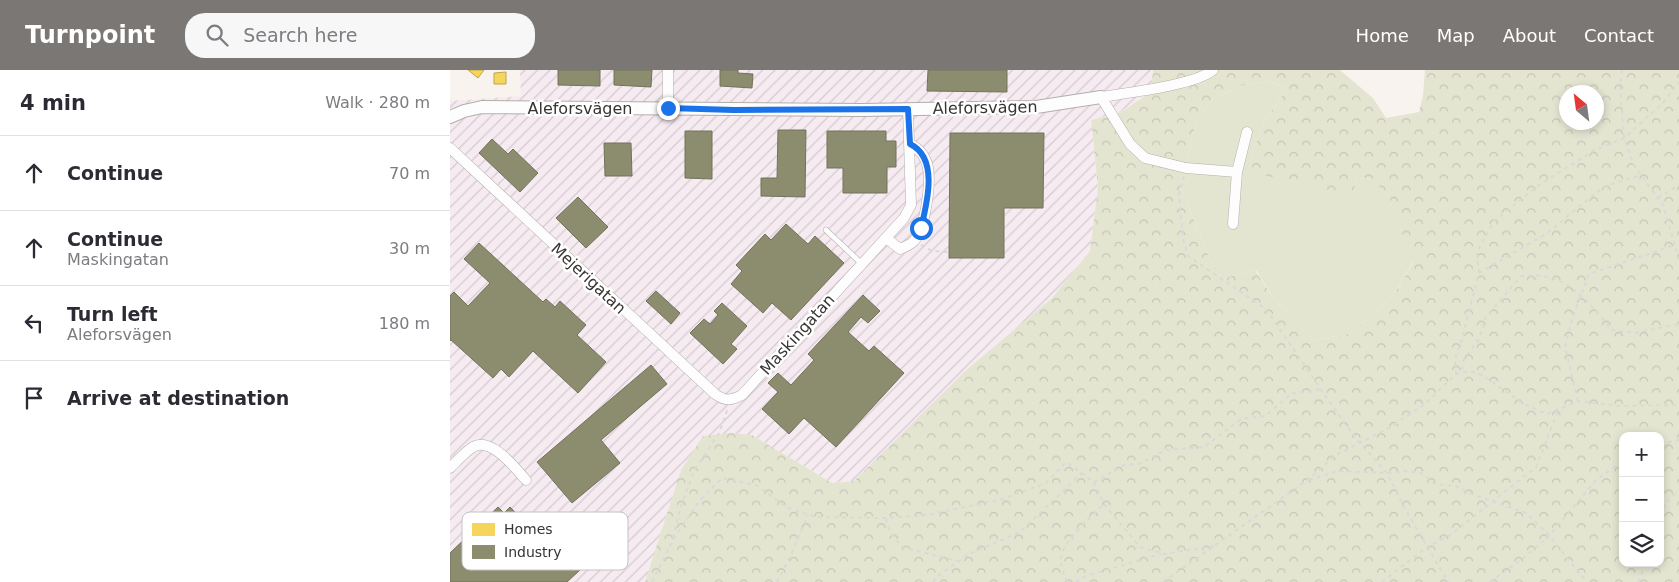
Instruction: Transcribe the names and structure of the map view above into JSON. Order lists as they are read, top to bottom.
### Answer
{
  "streets": {
    "street": ["Aleforsvägen", "Mejerigatan", "Maskingatan"]
  },
  "crossings": [
    ["Aleforsvägen", "Maskingatan"],
    ["Mejerigatan", "Maskingatan"]
  ],
  "legend": ["Homes", "Industry"],
  "north": "top left",
  "page": {
    "header": "Turnpoint",
    "search": "Search here",
    "nav": [
      "Home",
      "Map",
      "About",
      "Contact"
    ],
    "heading": ["4 min", "Walk · 280 m"],
    "list": [
      ["Continue", "70 m"],
      ["Continue", "Maskingatan", "30 m"],
      ["Turn left", "Aleforsvägen", "180 m"],
      "Arrive at destination"
    ],
    "map_buttons": ["+", "−"]
  }
}
